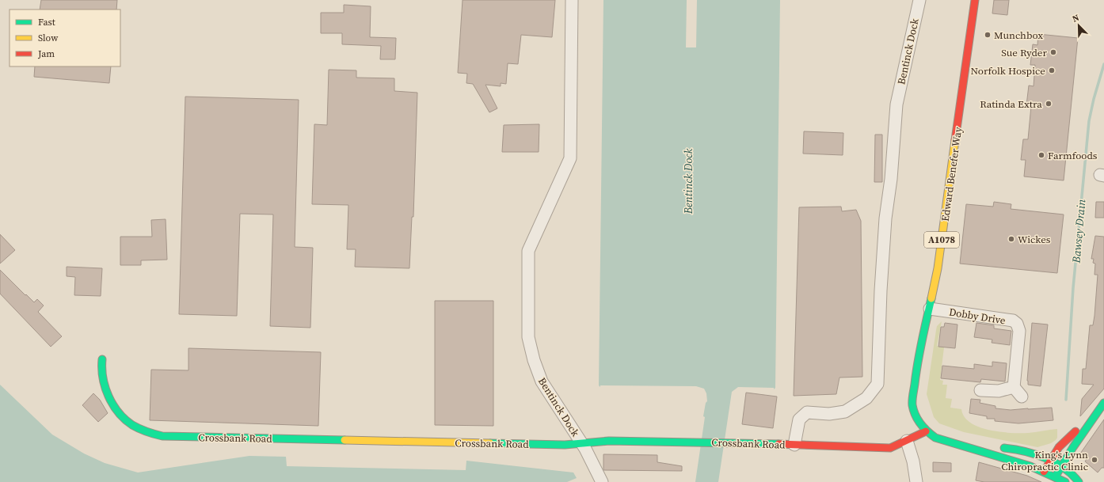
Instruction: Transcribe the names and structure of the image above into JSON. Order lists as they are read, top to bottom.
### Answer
{
  "streets": {
    "street": [
      "Bentinck Dock",
      "Edward Benefer Way",
      "A1078",
      "Dobby Drive",
      "Crossbank Road"
    ]
  },
  "crossings": [
    ["Bentinck Dock", "Crossbank Road"],
    ["Edward Benefer Way", "A1078"],
    ["Edward Benefer Way", "Dobby Drive"],
    ["Edward Benefer Way", "Crossbank Road"]
  ],
  "water": ["Bentinck Dock", "Bawsey Drain"],
  "places": [
    "Munchbox",
    "Sue Ryder",
    "Norfolk Hospice",
    "Ratinda Extra",
    "Farmfoods",
    "Wickes",
    "King's Lynn Chiropractic Clinic"
  ],
  "legend": ["Fast", "Slow", "Jam"],
  "north": "top left"
}
